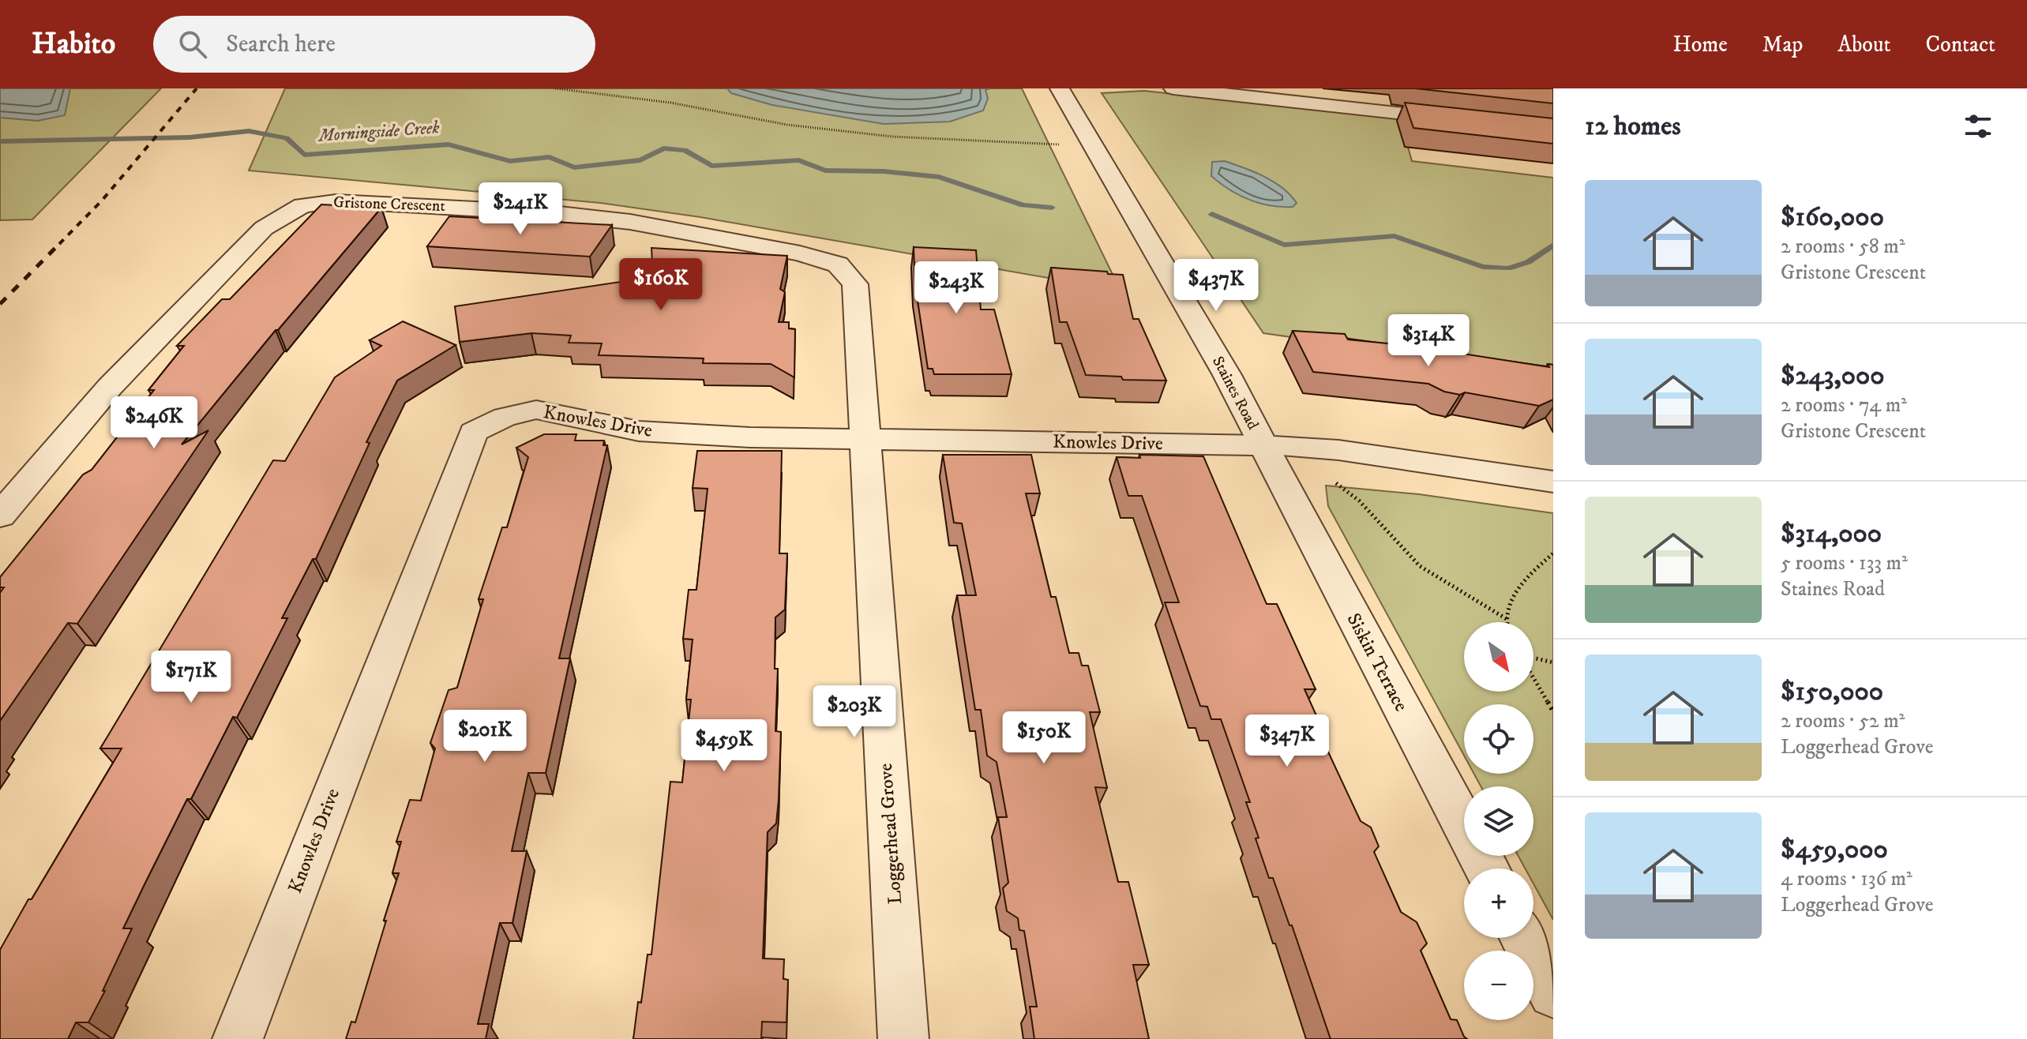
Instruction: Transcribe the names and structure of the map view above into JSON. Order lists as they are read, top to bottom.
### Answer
{
  "streets": {
    "street": [
      "Gristone Crescent",
      "Staines Road",
      "Knowles Drive",
      "Siskin Terrace",
      "Loggerhead Grove"
    ]
  },
  "crossings": [
    ["Gristone Crescent", "Knowles Drive"],
    ["Gristone Crescent", "Loggerhead Grove"],
    ["Staines Road", "Knowles Drive"],
    ["Staines Road", "Siskin Terrace"],
    ["Knowles Drive", "Siskin Terrace"],
    ["Knowles Drive", "Loggerhead Grove"]
  ],
  "water": ["Morningside Creek"],
  "north": "bottom right",
  "page": {
    "header": "Habito",
    "search": "Search here",
    "nav": [
      "Home",
      "Map",
      "About",
      "Contact"
    ],
    "heading": "12 homes",
    "list": [
      {
        "name": "$160,000",
        "note": "2 rooms · 58 m² · Gristone Crescent"
      },
      {
        "name": "$243,000",
        "note": "2 rooms · 74 m² · Gristone Crescent"
      },
      {
        "name": "$314,000",
        "note": "5 rooms · 133 m² · Staines Road"
      },
      {
        "name": "$150,000",
        "note": "2 rooms · 52 m² · Loggerhead Grove"
      },
      {
        "name": "$459,000",
        "note": "4 rooms · 136 m² · Loggerhead Grove"
      }
    ],
    "price": [
      "$241K",
      "$160K",
      "$437K",
      "$243K",
      "$314K",
      "$246K",
      "$171K",
      "$203K",
      "$201K",
      "$150K",
      "$347K",
      "$459K"
    ],
    "map_buttons": ["+", "−"]
  }
}
